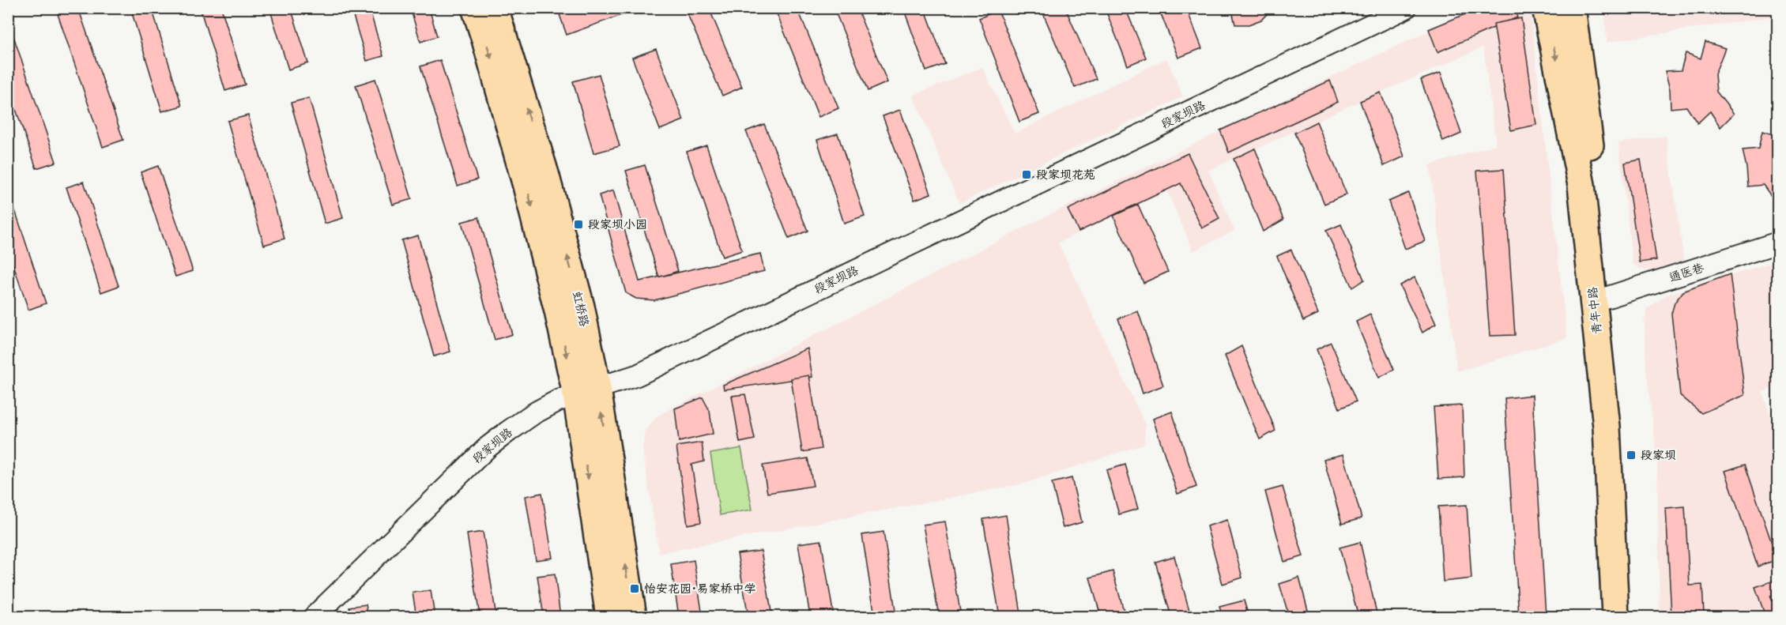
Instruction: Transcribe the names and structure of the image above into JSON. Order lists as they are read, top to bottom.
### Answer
{
  "streets": {
    "main road": ["虹桥路", "青年中路"],
    "street": ["段家坝路", "通医巷"]
  },
  "crossings": [
    ["段家坝路", "虹桥路"],
    ["通医巷", "青年中路"]
  ],
  "places": {
    "transit": [
      "段家坝花苑",
      "段家坝小园",
      "段家坝",
      "怡安花园·易家桥中学"
    ]
  }
}
